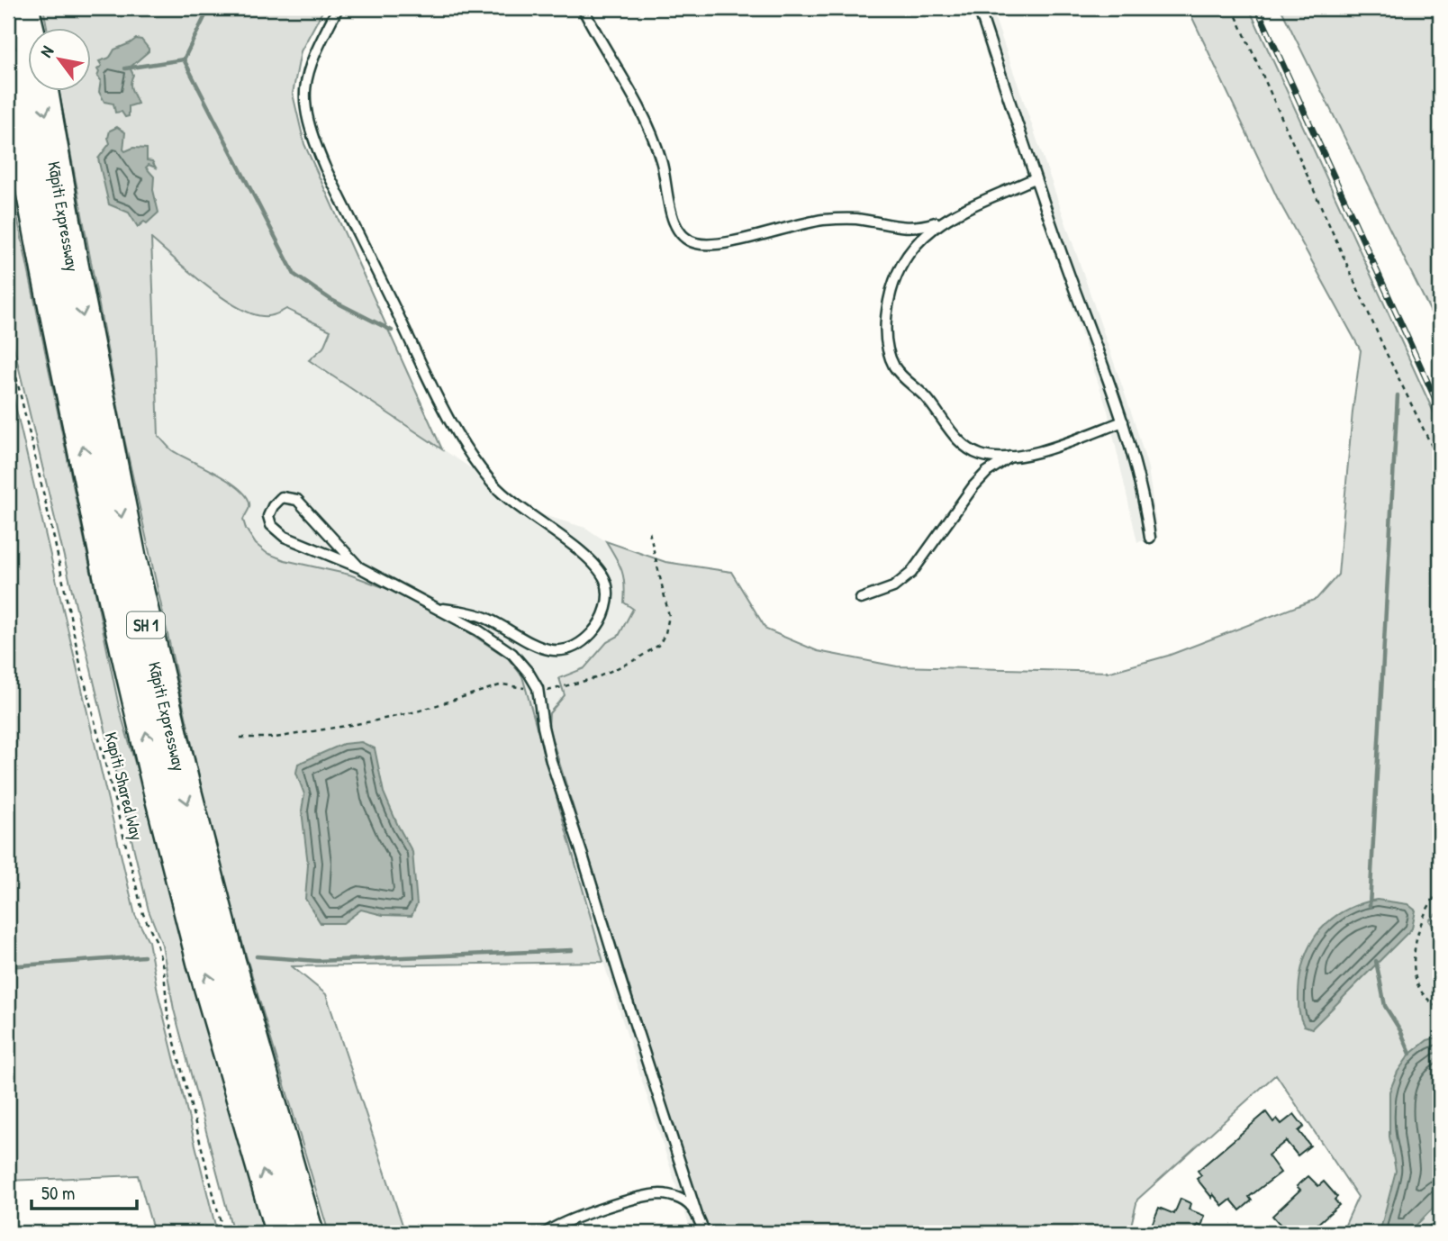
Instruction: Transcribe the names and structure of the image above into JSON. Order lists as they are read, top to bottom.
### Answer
{
  "streets": {
    "highway": ["Kāpiti Expressway", "SH 1"],
    "path": ["Kapiti Shared Way"]
  },
  "scale_bar": "50 m",
  "north": "top left"
}
